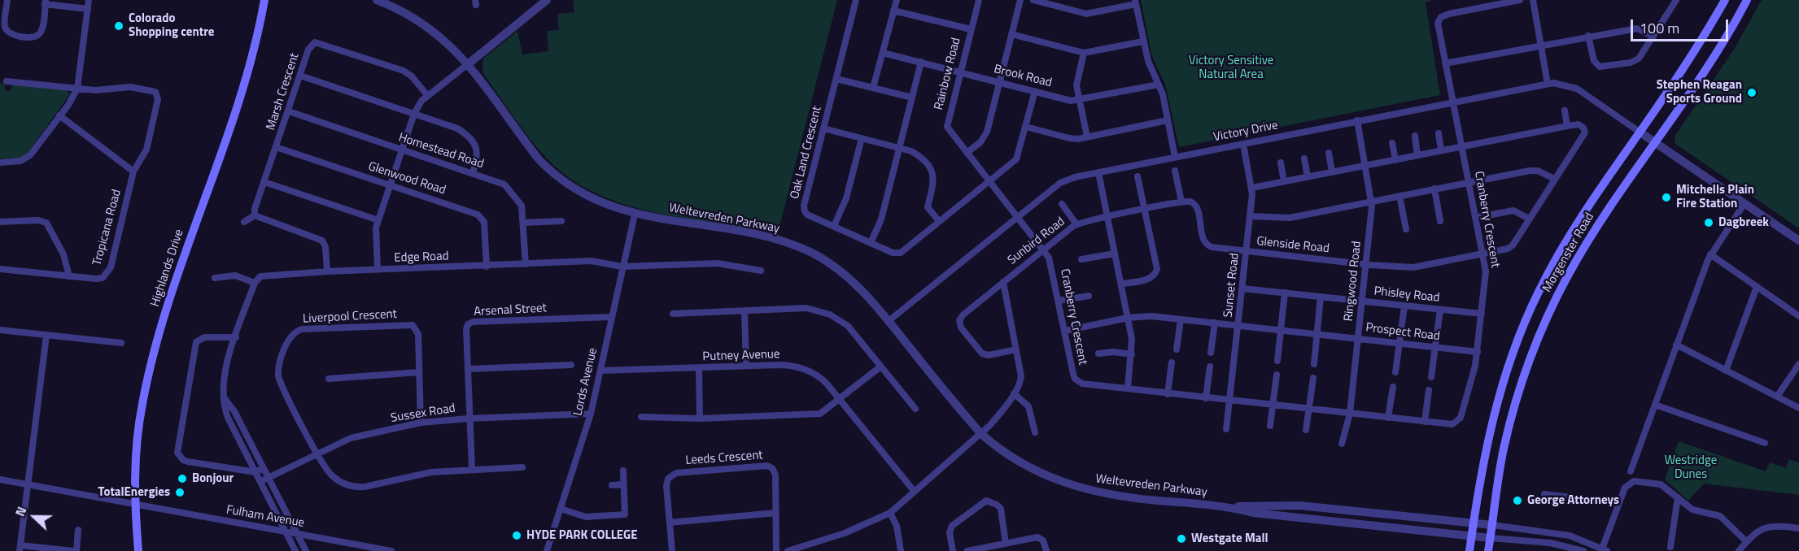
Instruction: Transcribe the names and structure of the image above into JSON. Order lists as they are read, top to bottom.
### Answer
{
  "streets": {
    "main road": ["Morgenster Road", "Highlands Drive"],
    "street": [
      "Rainbow Road",
      "Brook Road",
      "Marsh Crescent",
      "Victory Drive",
      "Homestead Road",
      "Oak Land Crescent",
      "Glenwood Road",
      "Weltevreden Parkway",
      "Cranberry Crescent",
      "Tropicana Road",
      "Sunbird Road",
      "Glenside Road",
      "Edge Road",
      "Ringwood Road",
      "Sunset Road",
      "Phisley Road",
      "Arsenal Street",
      "Liverpool Crescent",
      "Prospect Road",
      "Putney Avenue",
      "Lords Avenue",
      "Sussex Road",
      "Leeds Crescent",
      "Fulham Avenue"
    ]
  },
  "crossings": [
    ["Rainbow Road", "Brook Road"],
    ["Rainbow Road", "Victory Drive"],
    ["Rainbow Road", "Oak Land Crescent"],
    ["Rainbow Road", "Cranberry Crescent"],
    ["Brook Road", "Oak Land Crescent"],
    ["Marsh Crescent", "Homestead Road"],
    ["Marsh Crescent", "Glenwood Road"],
    ["Victory Drive", "Weltevreden Parkway"],
    ["Victory Drive", "Cranberry Crescent"],
    ["Victory Drive", "Morgenster Road"],
    ["Victory Drive", "Ringwood Road"],
    ["Victory Drive", "Sunset Road"],
    ["Homestead Road", "Edge Road"],
    ["Glenwood Road", "Edge Road"],
    ["Weltevreden Parkway", "Sunbird Road"],
    ["Weltevreden Parkway", "Morgenster Road"],
    ["Weltevreden Parkway", "Lords Avenue"],
    ["Cranberry Crescent", "Sunbird Road"],
    ["Cranberry Crescent", "Glenside Road"],
    ["Cranberry Crescent", "Ringwood Road"],
    ["Cranberry Crescent", "Sunset Road"],
    ["Cranberry Crescent", "Phisley Road"],
    ["Cranberry Crescent", "Prospect Road"],
    ["Glenside Road", "Ringwood Road"],
    ["Glenside Road", "Sunset Road"],
    ["Edge Road", "Lords Avenue"],
    ["Highlands Drive", "Fulham Avenue"],
    ["Ringwood Road", "Phisley Road"],
    ["Ringwood Road", "Prospect Road"],
    ["Sunset Road", "Phisley Road"],
    ["Sunset Road", "Prospect Road"],
    ["Arsenal Street", "Lords Avenue"],
    ["Arsenal Street", "Sussex Road"],
    ["Liverpool Crescent", "Sussex Road"],
    ["Putney Avenue", "Lords Avenue"],
    ["Lords Avenue", "Sussex Road"]
  ],
  "parks": ["Victory Sensitive Natural Area", "Westridge Dunes"],
  "places": [
    "Colorado Shopping centre",
    "Stephen Reagan Sports Ground",
    "Mitchells Plain Fire Station",
    "Dagbreek",
    "Bonjour",
    "TotalEnergies",
    "George Attorneys",
    "HYDE PARK COLLEGE",
    "Westgate Mall"
  ],
  "scale_bar": "100 m",
  "north": "left"
}
